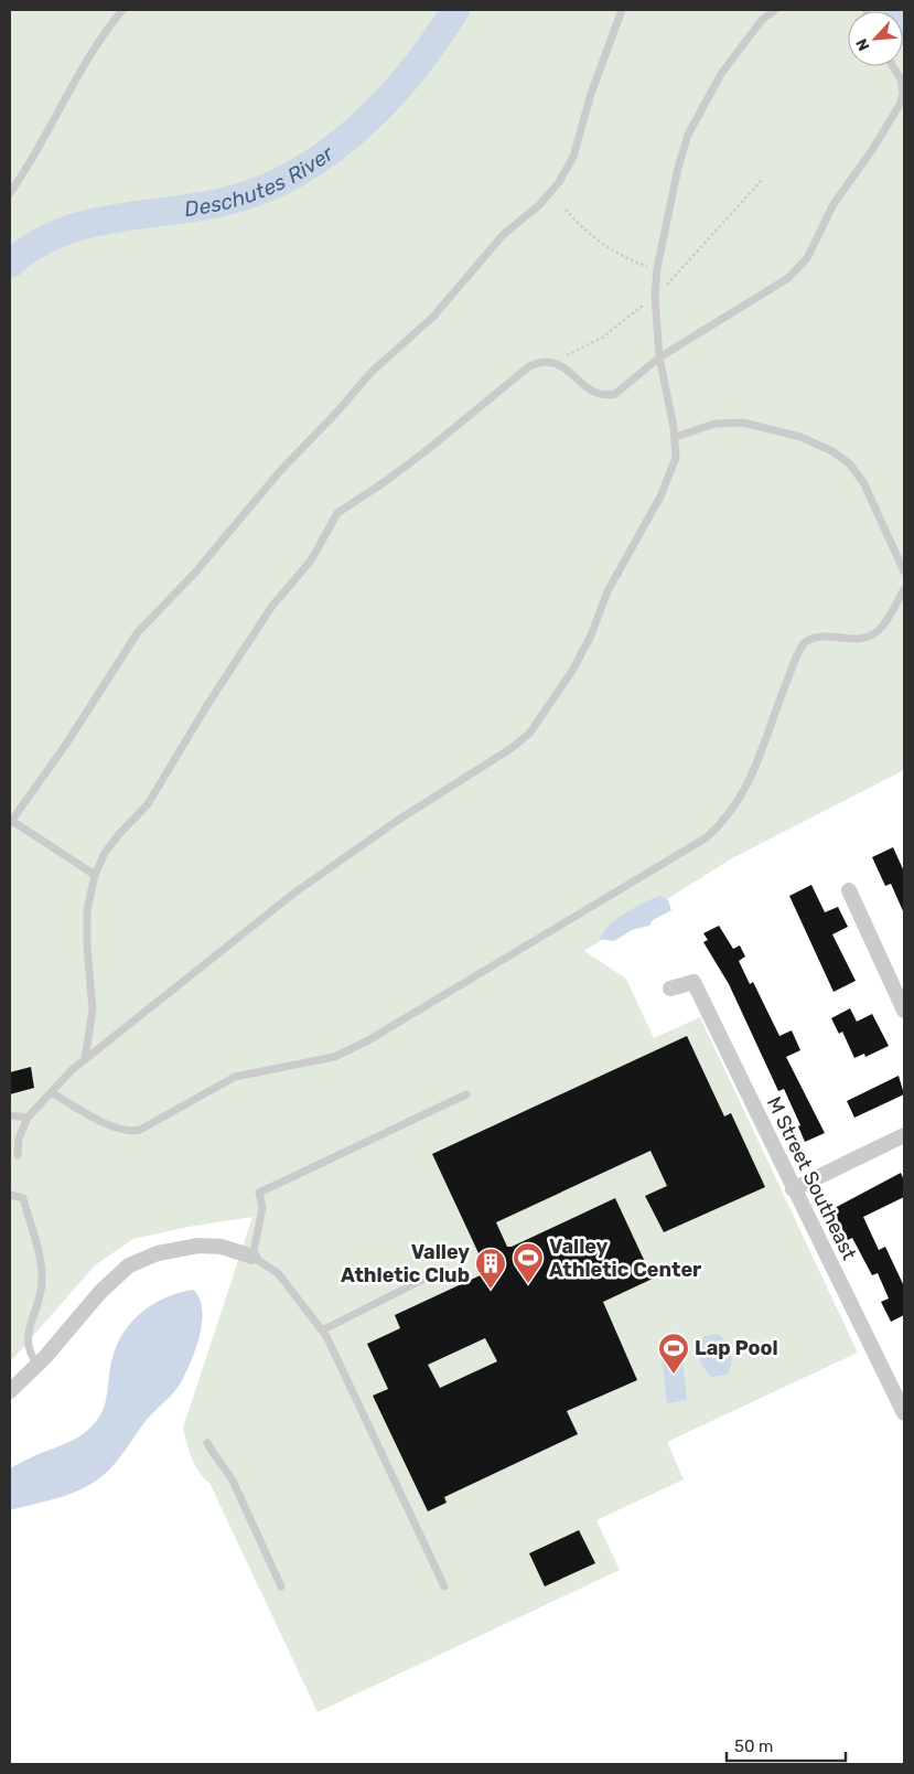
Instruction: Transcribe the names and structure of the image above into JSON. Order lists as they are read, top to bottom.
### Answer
{
  "streets": {
    "street": ["M Street Southeast"]
  },
  "water": ["Deschutes River"],
  "places": {
    "sports": ["Valley Athletic Center", "Lap Pool"],
    "building": ["Valley Athletic Club"]
  },
  "scale_bar": "50 m",
  "north": "bottom left"
}
